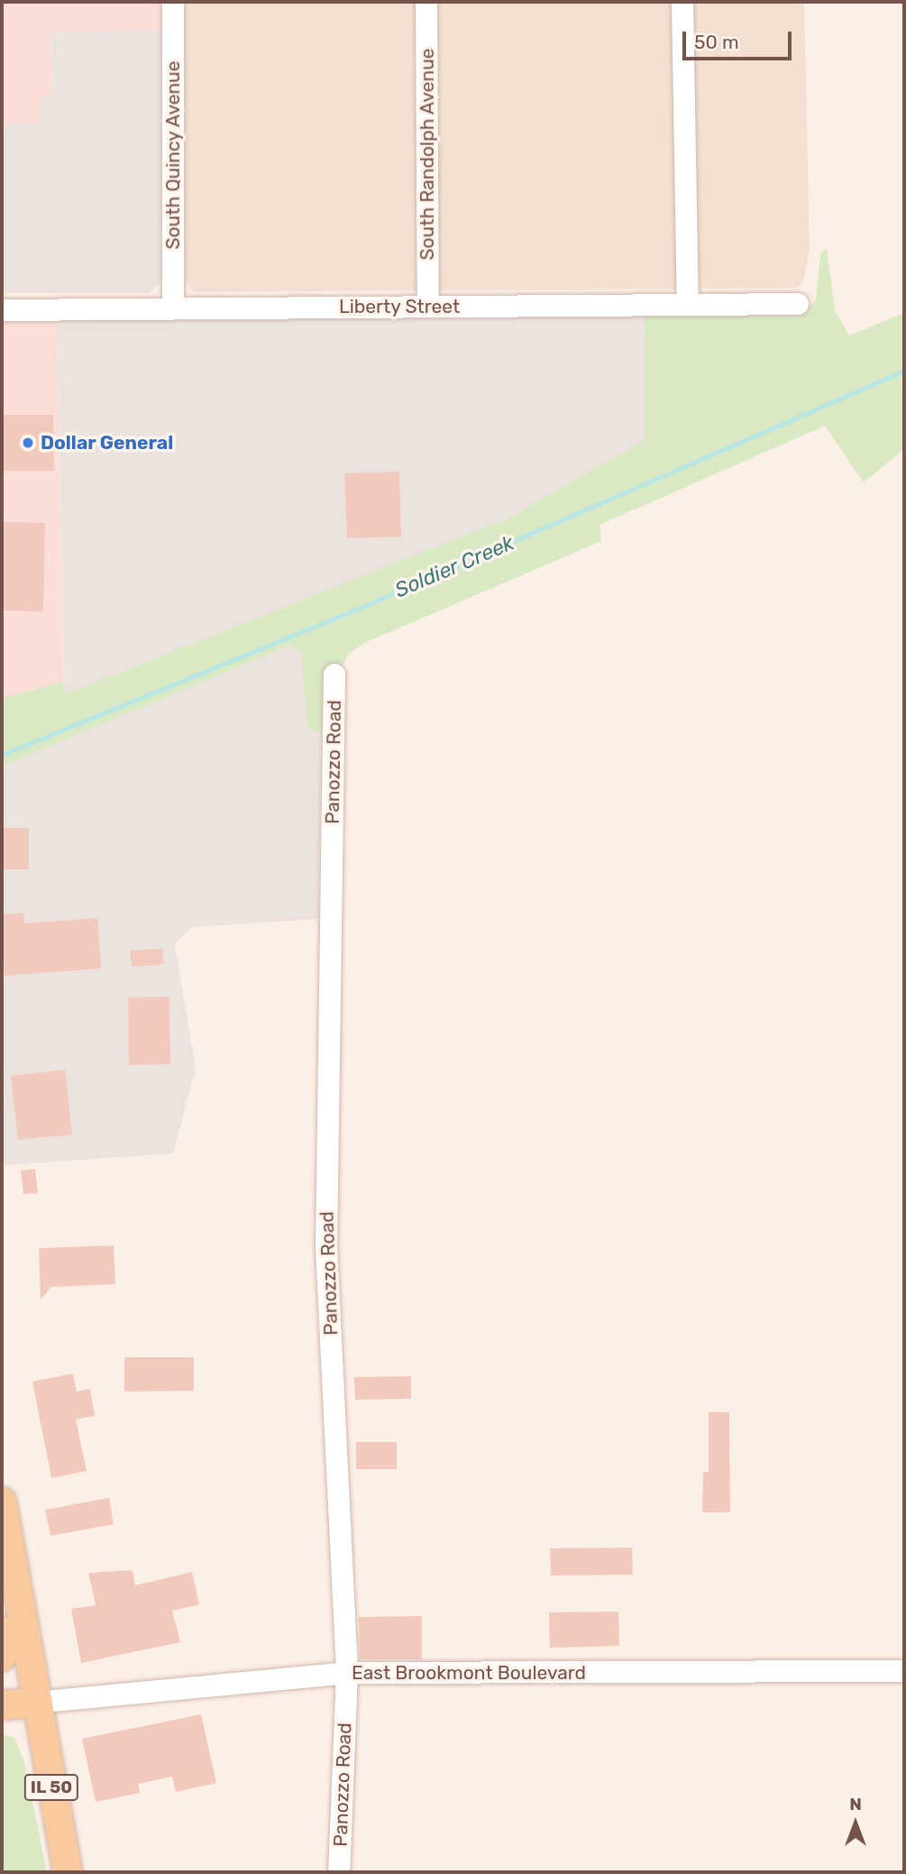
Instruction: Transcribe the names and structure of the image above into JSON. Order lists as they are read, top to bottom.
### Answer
{
  "streets": {
    "main road": ["East Brookmont Boulevard", "IL 50"],
    "street": [
      "South Randolph Avenue",
      "South Quincy Avenue",
      "Liberty Street",
      "Panozzo Road"
    ]
  },
  "crossings": [
    ["South Randolph Avenue", "Liberty Street"],
    ["South Quincy Avenue", "Liberty Street"],
    ["Panozzo Road", "East Brookmont Boulevard"],
    ["East Brookmont Boulevard", "IL 50"]
  ],
  "water": ["Soldier Creek"],
  "places": ["Dollar General"],
  "scale_bar": "50 m",
  "north": "top"
}
